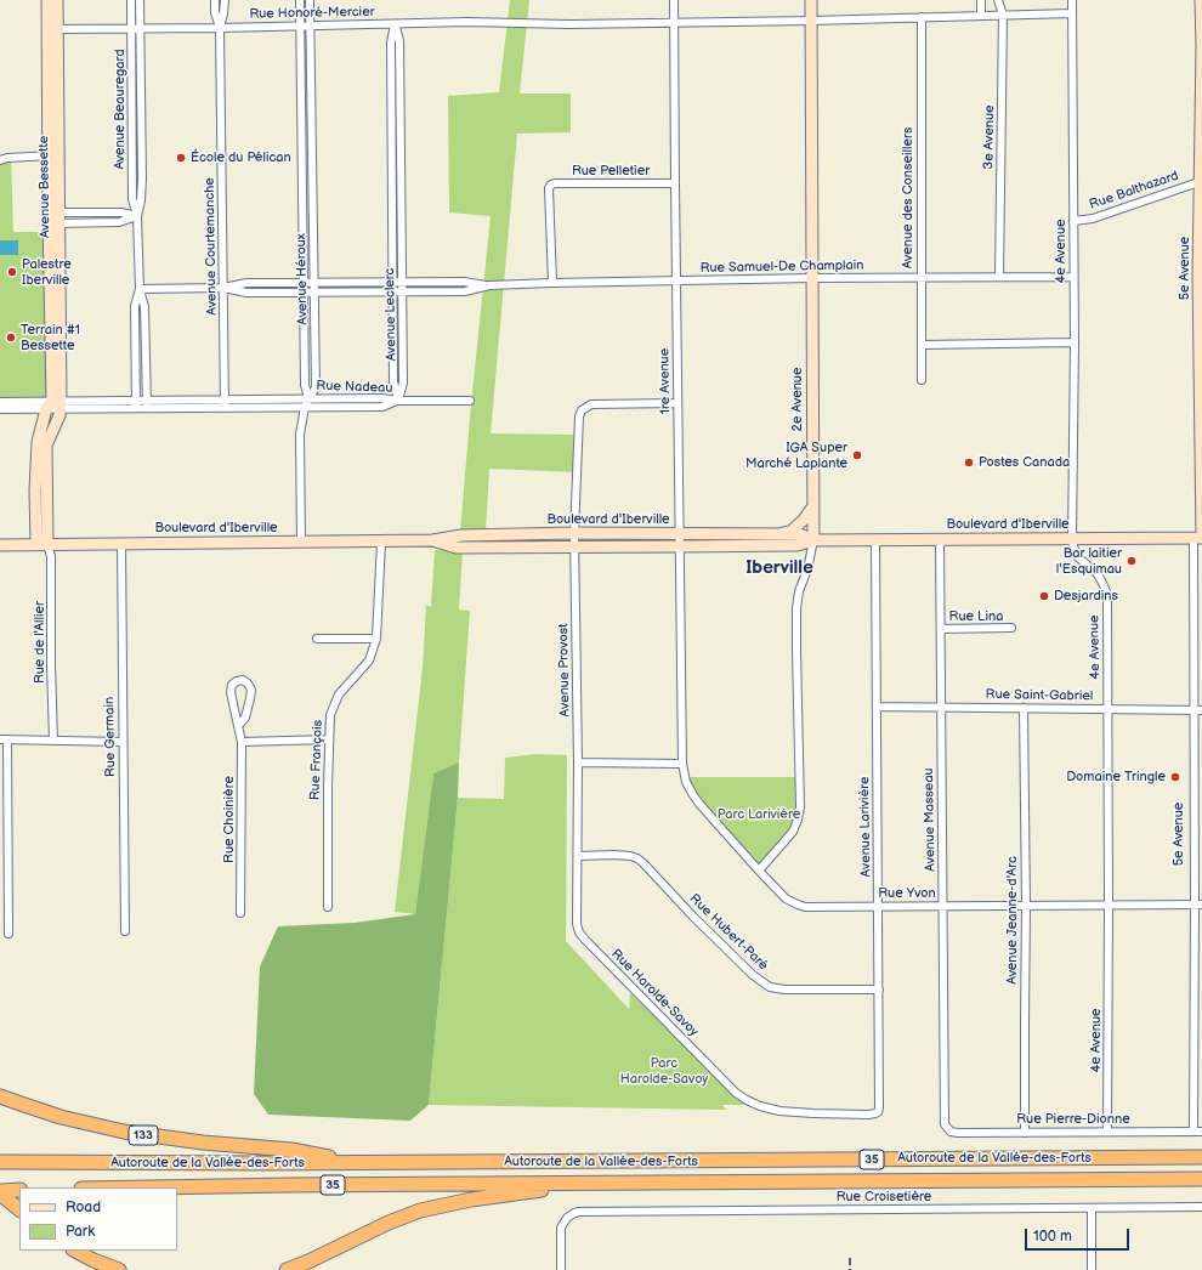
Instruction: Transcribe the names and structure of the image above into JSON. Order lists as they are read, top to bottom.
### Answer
{
  "streets": {
    "highway": ["133", "Autoroute de la Vallée-des-Forts", "35"],
    "street": [
      "Rue Honoré-Mercier",
      "Avenue Beauregard",
      "3e Avenue",
      "Rue Pelletier",
      "Avenue Bessette",
      "Rue Balthazard",
      "Avenue des Conseillers",
      "Avenue Courtemanche",
      "4e Avenue",
      "Rue Samuel-De Champlain",
      "5e Avenue",
      "Avenue Héroux",
      "Avenue Leclerc",
      "1re Avenue",
      "Rue Nadeau",
      "2e Avenue",
      "Boulevard d'Iberville",
      "Rue Lina",
      "Rue de l'Allier",
      "Avenue Provost",
      "Rue Saint-Gabriel",
      "Rue Germain",
      "Rue François",
      "Rue Choinière",
      "Avenue Masseau",
      "Avenue Larivière",
      "Rue Yvon",
      "Avenue Jeanne-d'Arc",
      "Rue Hubert-Paré",
      "Rue Harolde-Savoy",
      "Rue Pierre-Dionne",
      "Rue Croisetière"
    ]
  },
  "crossings": [
    ["Rue Honoré-Mercier", "Avenue Beauregard"],
    ["Rue Honoré-Mercier", "3e Avenue"],
    ["Rue Honoré-Mercier", "Avenue Bessette"],
    ["Rue Honoré-Mercier", "Avenue des Conseillers"],
    ["Rue Honoré-Mercier", "Avenue Courtemanche"],
    ["Rue Honoré-Mercier", "4e Avenue"],
    ["Rue Honoré-Mercier", "Avenue Héroux"],
    ["Rue Honoré-Mercier", "Avenue Leclerc"],
    ["Rue Honoré-Mercier", "1re Avenue"],
    ["Rue Honoré-Mercier", "2e Avenue"],
    ["Avenue Beauregard", "Rue Samuel-De Champlain"],
    ["Avenue Beauregard", "Rue Nadeau"],
    ["3e Avenue", "Rue Samuel-De Champlain"],
    ["Rue Pelletier", "Rue Samuel-De Champlain"],
    ["Rue Pelletier", "1re Avenue"],
    ["Avenue Bessette", "Rue Nadeau"],
    ["Avenue Bessette", "Boulevard d'Iberville"],
    ["Avenue Bessette", "Rue de l'Allier"],
    ["Rue Balthazard", "4e Avenue"],
    ["Rue Balthazard", "5e Avenue"],
    ["Avenue des Conseillers", "Rue Samuel-De Champlain"],
    ["Avenue Courtemanche", "Rue Samuel-De Champlain"],
    ["Avenue Courtemanche", "Rue Nadeau"],
    ["4e Avenue", "Rue Samuel-De Champlain"],
    ["4e Avenue", "Boulevard d'Iberville"],
    ["4e Avenue", "Rue Saint-Gabriel"],
    ["4e Avenue", "Rue Yvon"],
    ["4e Avenue", "Rue Pierre-Dionne"],
    ["Rue Samuel-De Champlain", "Avenue Héroux"],
    ["Rue Samuel-De Champlain", "Avenue Leclerc"],
    ["Rue Samuel-De Champlain", "1re Avenue"],
    ["Rue Samuel-De Champlain", "2e Avenue"],
    ["5e Avenue", "Boulevard d'Iberville"],
    ["5e Avenue", "Rue Saint-Gabriel"],
    ["5e Avenue", "Rue Yvon"],
    ["5e Avenue", "Rue Pierre-Dionne"],
    ["Avenue Héroux", "Rue Nadeau"],
    ["Avenue Héroux", "Boulevard d'Iberville"],
    ["Avenue Leclerc", "Rue Nadeau"],
    ["1re Avenue", "Boulevard d'Iberville"],
    ["1re Avenue", "Avenue Provost"],
    ["1re Avenue", "Rue Yvon"],
    ["2e Avenue", "Boulevard d'Iberville"],
    ["2e Avenue", "Rue Yvon"],
    ["Boulevard d'Iberville", "Rue de l'Allier"],
    ["Boulevard d'Iberville", "Avenue Provost"],
    ["Boulevard d'Iberville", "Rue Germain"],
    ["Boulevard d'Iberville", "Rue François"],
    ["Boulevard d'Iberville", "Avenue Masseau"],
    ["Boulevard d'Iberville", "Avenue Larivière"],
    ["Rue Lina", "Avenue Masseau"],
    ["Avenue Provost", "Rue Hubert-Paré"],
    ["Avenue Provost", "Rue Harolde-Savoy"],
    ["Rue Saint-Gabriel", "Avenue Masseau"],
    ["Rue Saint-Gabriel", "Avenue Larivière"],
    ["Rue Saint-Gabriel", "Avenue Jeanne-d'Arc"],
    ["Avenue Masseau", "Rue Yvon"],
    ["Avenue Masseau", "Rue Pierre-Dionne"],
    ["Avenue Larivière", "Rue Yvon"],
    ["Avenue Larivière", "Rue Hubert-Paré"],
    ["Avenue Larivière", "Rue Harolde-Savoy"],
    ["Rue Yvon", "Avenue Jeanne-d'Arc"],
    ["Avenue Jeanne-d'Arc", "Rue Pierre-Dionne"],
    ["133", "Autoroute de la Vallée-des-Forts"]
  ],
  "districts": ["Iberville"],
  "parks": ["Parc Larivière", "Parc Harolde-Savoy"],
  "places": [
    "École du Pélican",
    "Palestre Iberville",
    "Terrain #1 Bessette",
    "IGA Super Marché Laplante",
    "Postes Canada",
    "Bar laitier l'Esquimau",
    "Desjardins",
    "Domaine Tringle"
  ],
  "legend": ["Road", "Park"],
  "scale_bar": "100 m"
}
